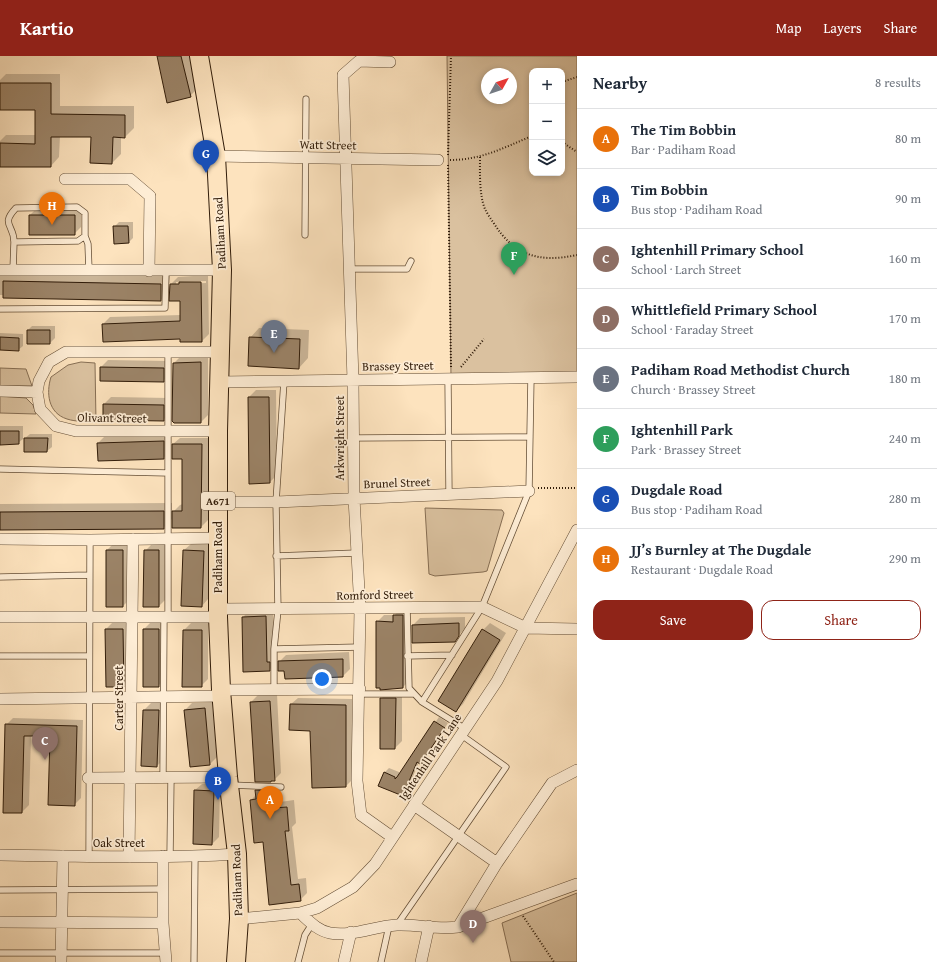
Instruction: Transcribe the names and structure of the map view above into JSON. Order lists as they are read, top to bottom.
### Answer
{
  "streets": {
    "main road": ["Padiham Road", "A671"],
    "street": [
      "Watt Street",
      "Brassey Street",
      "Olivant Street",
      "Arkwright Street",
      "Brunel Street",
      "Romford Street",
      "Carter Street",
      "Ightenhill Park Lane",
      "Oak Street"
    ]
  },
  "crossings": [
    ["Watt Street", "Padiham Road"],
    ["Watt Street", "Arkwright Street"],
    ["Padiham Road", "Brassey Street"],
    ["Padiham Road", "Olivant Street"],
    ["Padiham Road", "Brunel Street"],
    ["Padiham Road", "Romford Street"],
    ["Padiham Road", "Ightenhill Park Lane"],
    ["Padiham Road", "Oak Street"],
    ["Brassey Street", "Arkwright Street"],
    ["Arkwright Street", "Brunel Street"],
    ["Arkwright Street", "Romford Street"],
    ["Arkwright Street", "Ightenhill Park Lane"],
    ["Romford Street", "Carter Street"],
    ["Romford Street", "Ightenhill Park Lane"],
    ["Carter Street", "Oak Street"]
  ],
  "north": "top right",
  "page": {
    "header": "Kartio",
    "nav": ["Map", "Layers", "Share"],
    "heading": ["Nearby", "8 results"],
    "map_buttons": ["+", "−"],
    "list": [
      {
        "mark": "A",
        "name": "The Tim Bobbin",
        "note": "Bar · Padiham Road",
        "value": "80 m"
      },
      {
        "mark": "B",
        "name": "Tim Bobbin",
        "note": "Bus stop · Padiham Road",
        "value": "90 m"
      },
      {
        "mark": "C",
        "name": "Ightenhill Primary School",
        "note": "School · Larch Street",
        "value": "160 m"
      },
      {
        "mark": "D",
        "name": "Whittlefield Primary School",
        "note": "School · Faraday Street",
        "value": "170 m"
      },
      {
        "mark": "E",
        "name": "Padiham Road Methodist Church",
        "note": "Church · Brassey Street",
        "value": "180 m"
      },
      {
        "mark": "F",
        "name": "Ightenhill Park",
        "note": "Park · Brassey Street",
        "value": "240 m"
      },
      {
        "mark": "G",
        "name": "Dugdale Road",
        "note": "Bus stop · Padiham Road",
        "value": "280 m"
      },
      {
        "mark": "H",
        "name": "JJ’s Burnley at The Dugdale",
        "note": "Restaurant · Dugdale Road",
        "value": "290 m"
      }
    ],
    "pins": [
      "G",
      "H",
      "F",
      "E",
      "C",
      "B",
      "A",
      "D"
    ],
    "buttons": ["Save", "Share"]
  }
}
